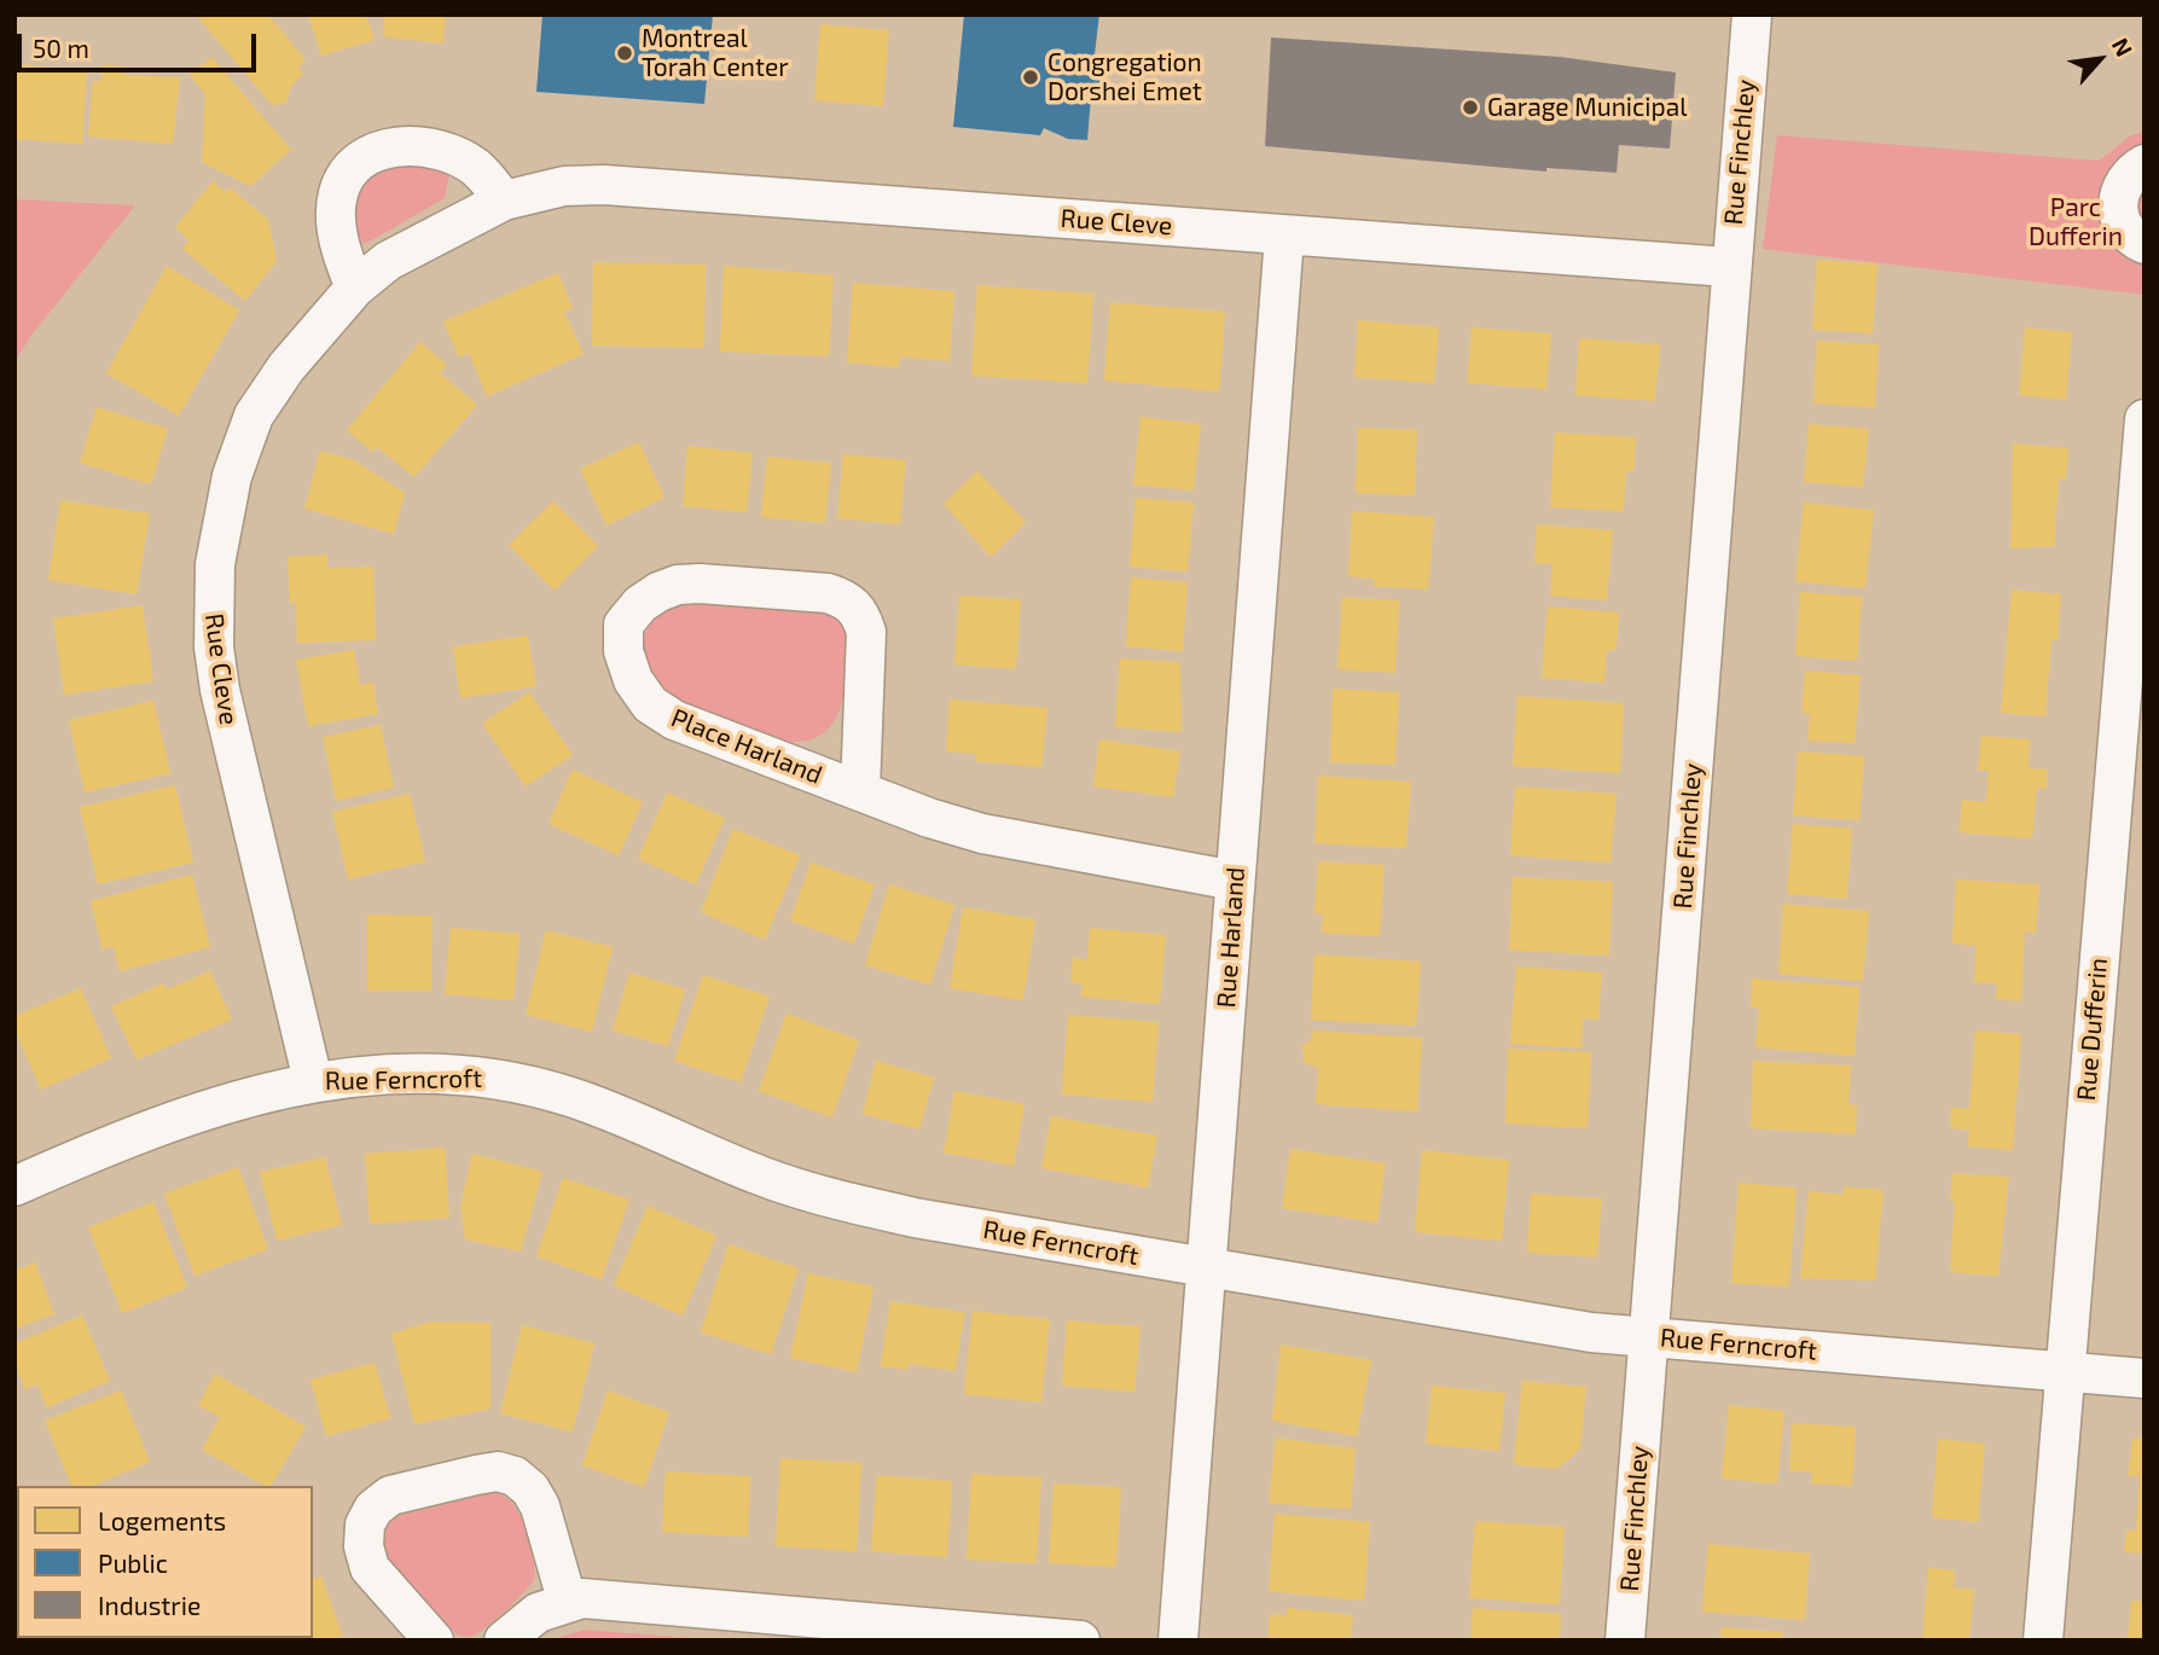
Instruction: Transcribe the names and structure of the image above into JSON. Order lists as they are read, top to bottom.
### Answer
{
  "streets": {
    "street": [
      "Rue Finchley",
      "Rue Cleve",
      "Place Harland",
      "Rue Harland",
      "Rue Dufferin",
      "Rue Ferncroft"
    ]
  },
  "crossings": [
    ["Rue Finchley", "Rue Cleve"],
    ["Rue Finchley", "Rue Ferncroft"],
    ["Rue Cleve", "Rue Harland"],
    ["Rue Cleve", "Rue Ferncroft"],
    ["Place Harland", "Rue Harland"],
    ["Rue Harland", "Rue Ferncroft"],
    ["Rue Dufferin", "Rue Ferncroft"]
  ],
  "parks": ["Parc Dufferin"],
  "places": ["Montreal Torah Center", "Congregation Dorshei Emet", "Garage Municipal"],
  "legend": ["Logements", "Public", "Industrie"],
  "scale_bar": "50 m",
  "north": "top right"
}
